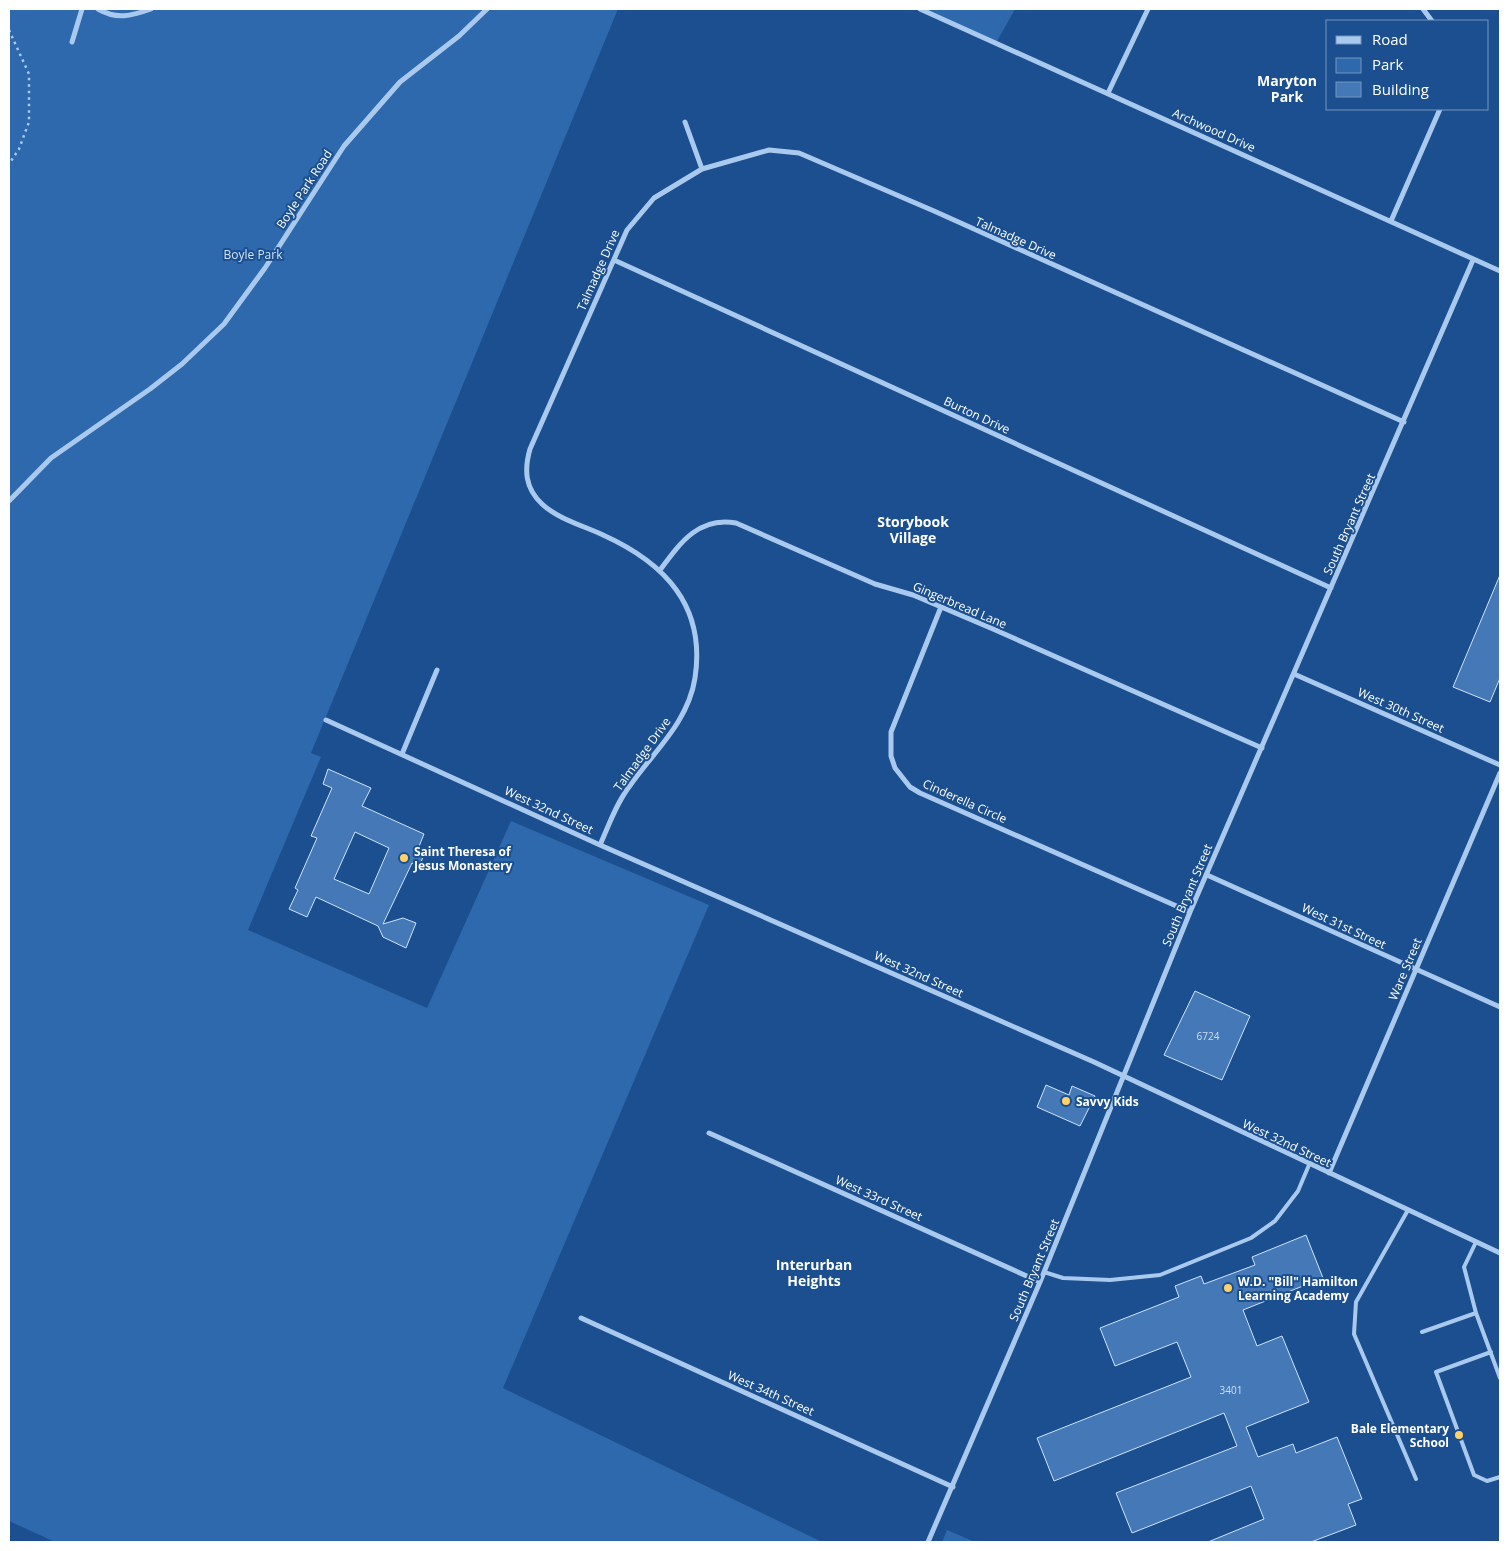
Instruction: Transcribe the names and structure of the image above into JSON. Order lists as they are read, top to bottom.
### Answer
{
  "streets": {
    "street": [
      "Archwood Drive",
      "Boyle Park Road",
      "Talmadge Drive",
      "Burton Drive",
      "South Bryant Street",
      "Gingerbread Lane",
      "West 30th Street",
      "Cinderella Circle",
      "West 32nd Street",
      "West 31st Street",
      "Ware Street",
      "West 33rd Street",
      "West 34th Street"
    ]
  },
  "crossings": [
    ["Archwood Drive", "South Bryant Street"],
    ["Talmadge Drive", "Burton Drive"],
    ["Talmadge Drive", "South Bryant Street"],
    ["Talmadge Drive", "Gingerbread Lane"],
    ["Talmadge Drive", "West 32nd Street"],
    ["Burton Drive", "South Bryant Street"],
    ["South Bryant Street", "Gingerbread Lane"],
    ["South Bryant Street", "West 30th Street"],
    ["South Bryant Street", "Cinderella Circle"],
    ["South Bryant Street", "West 32nd Street"],
    ["South Bryant Street", "West 31st Street"],
    ["South Bryant Street", "West 33rd Street"],
    ["South Bryant Street", "West 34th Street"],
    ["Gingerbread Lane", "Cinderella Circle"],
    ["West 32nd Street", "Ware Street"],
    ["West 31st Street", "Ware Street"]
  ],
  "districts": ["Maryton Park", "Storybook Village", "Interurban Heights"],
  "parks": ["Boyle Park"],
  "places": [
    "Saint Theresa of Jesus Monastery",
    "Savvy Kids",
    "W.D. \"Bill\" Hamilton Learning Academy",
    "Bale Elementary School"
  ],
  "house_numbers": ["6724", "3401"],
  "legend": ["Road", "Park", "Building"]
}
